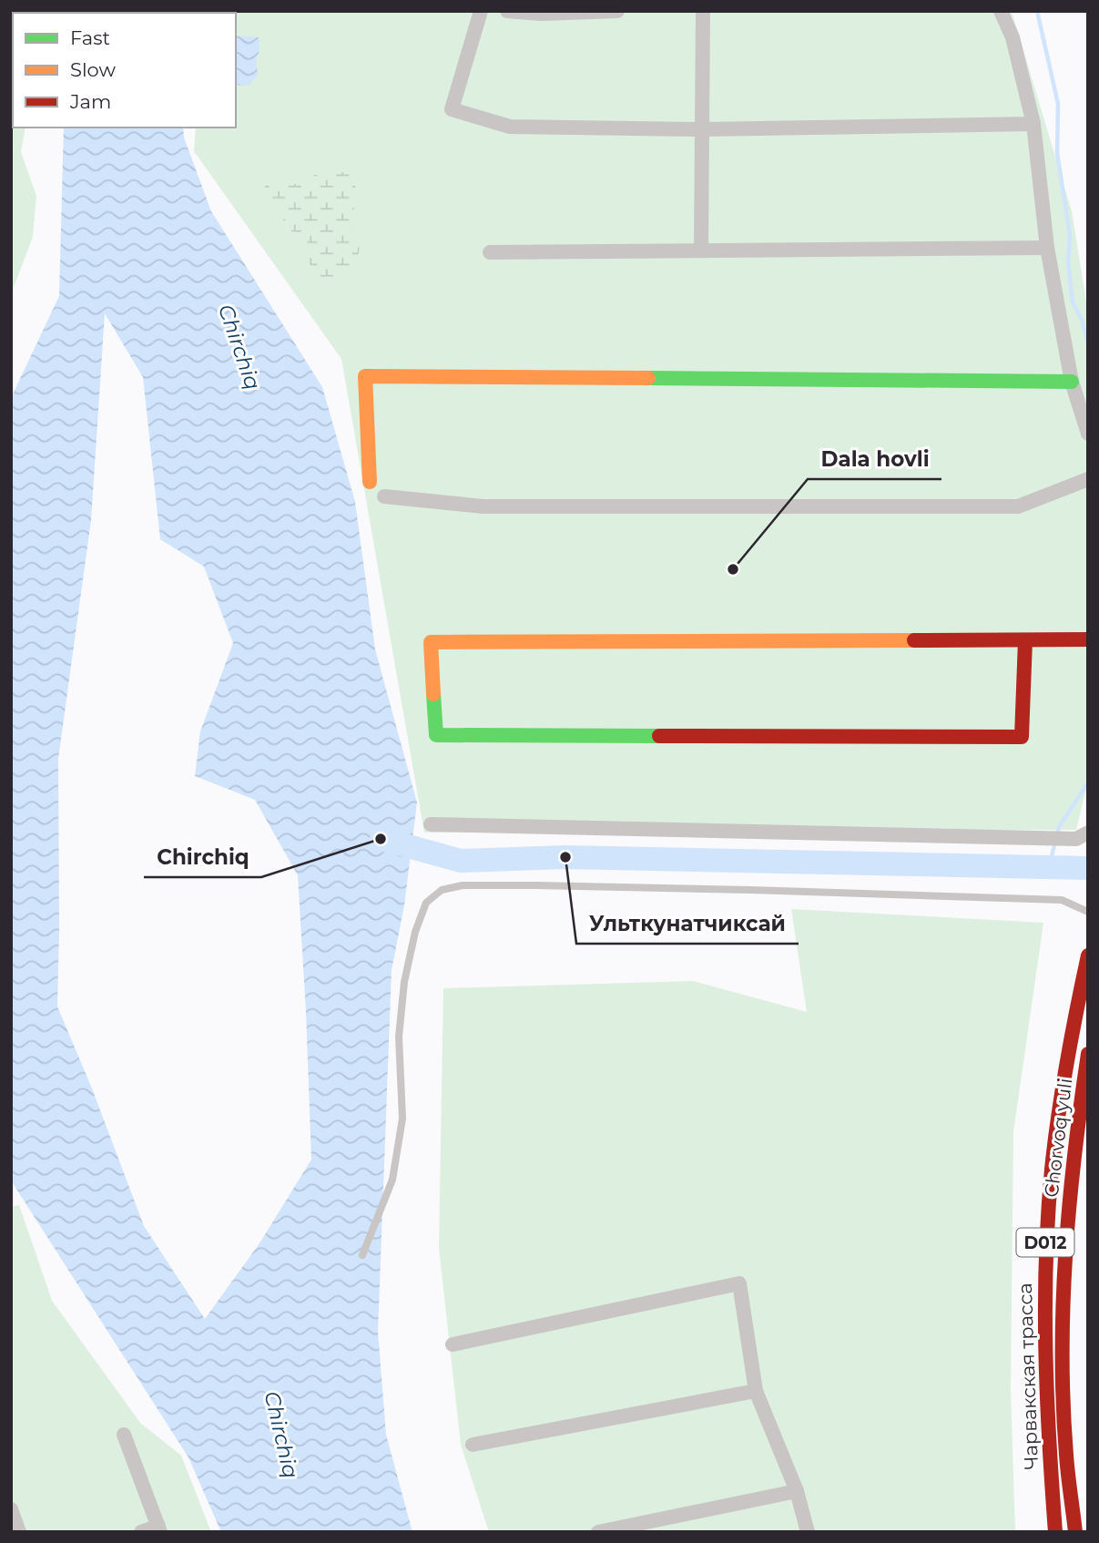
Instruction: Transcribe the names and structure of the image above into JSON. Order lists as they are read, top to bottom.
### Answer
{
  "streets": {
    "main road": ["Chorvoq yuli", "D012", "Чарвакская трасса"]
  },
  "water": ["Chirchiq"],
  "places": ["Dala hovli", "Chirchiq", "Ульткунатчиксай"],
  "legend": ["Fast", "Slow", "Jam"]
}
